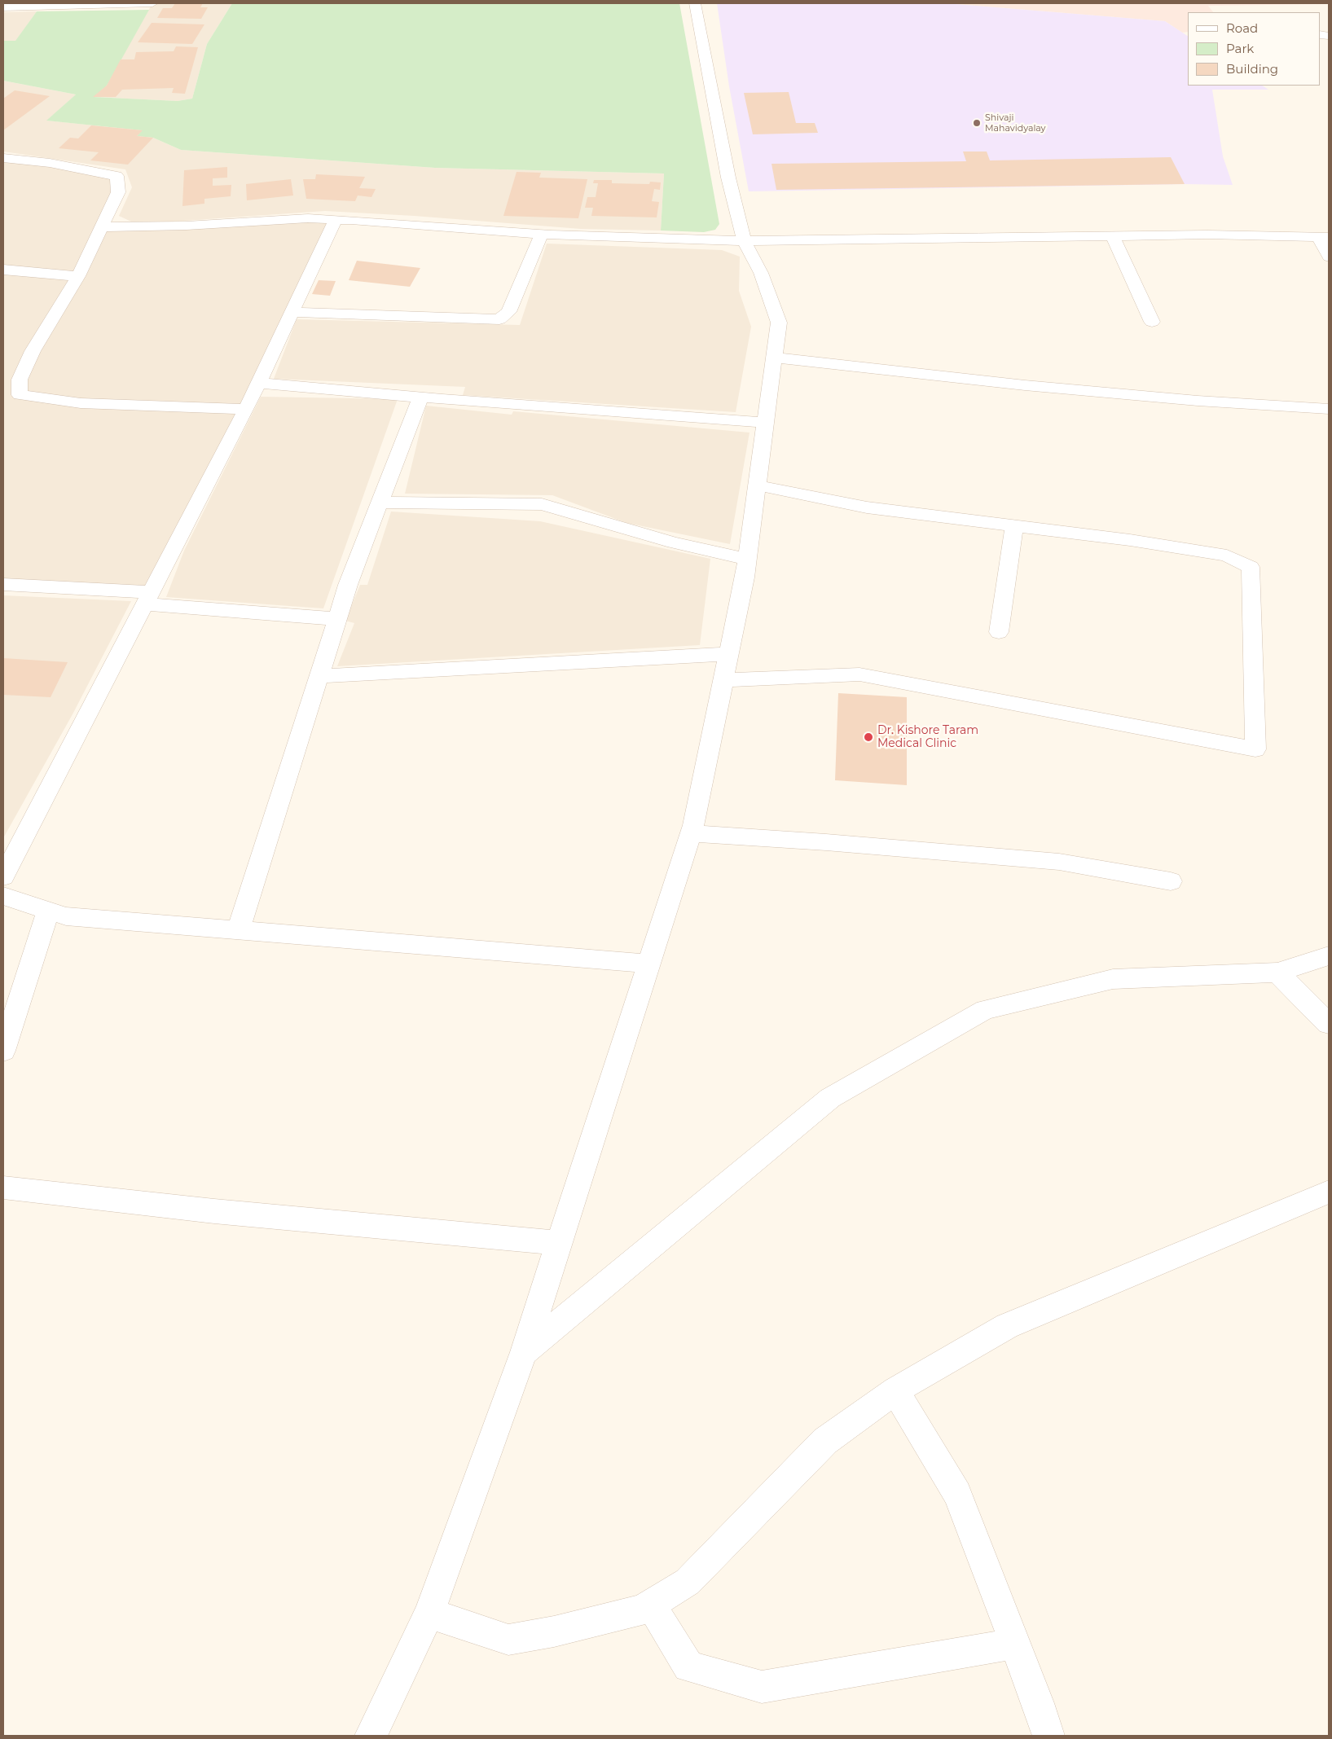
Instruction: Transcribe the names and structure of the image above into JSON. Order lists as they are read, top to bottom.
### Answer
{
  "places": ["Shivaji Mahavidyalay", "Dr. Kishore Taram Medical Clinic"],
  "legend": ["Road", "Park", "Building"]
}
